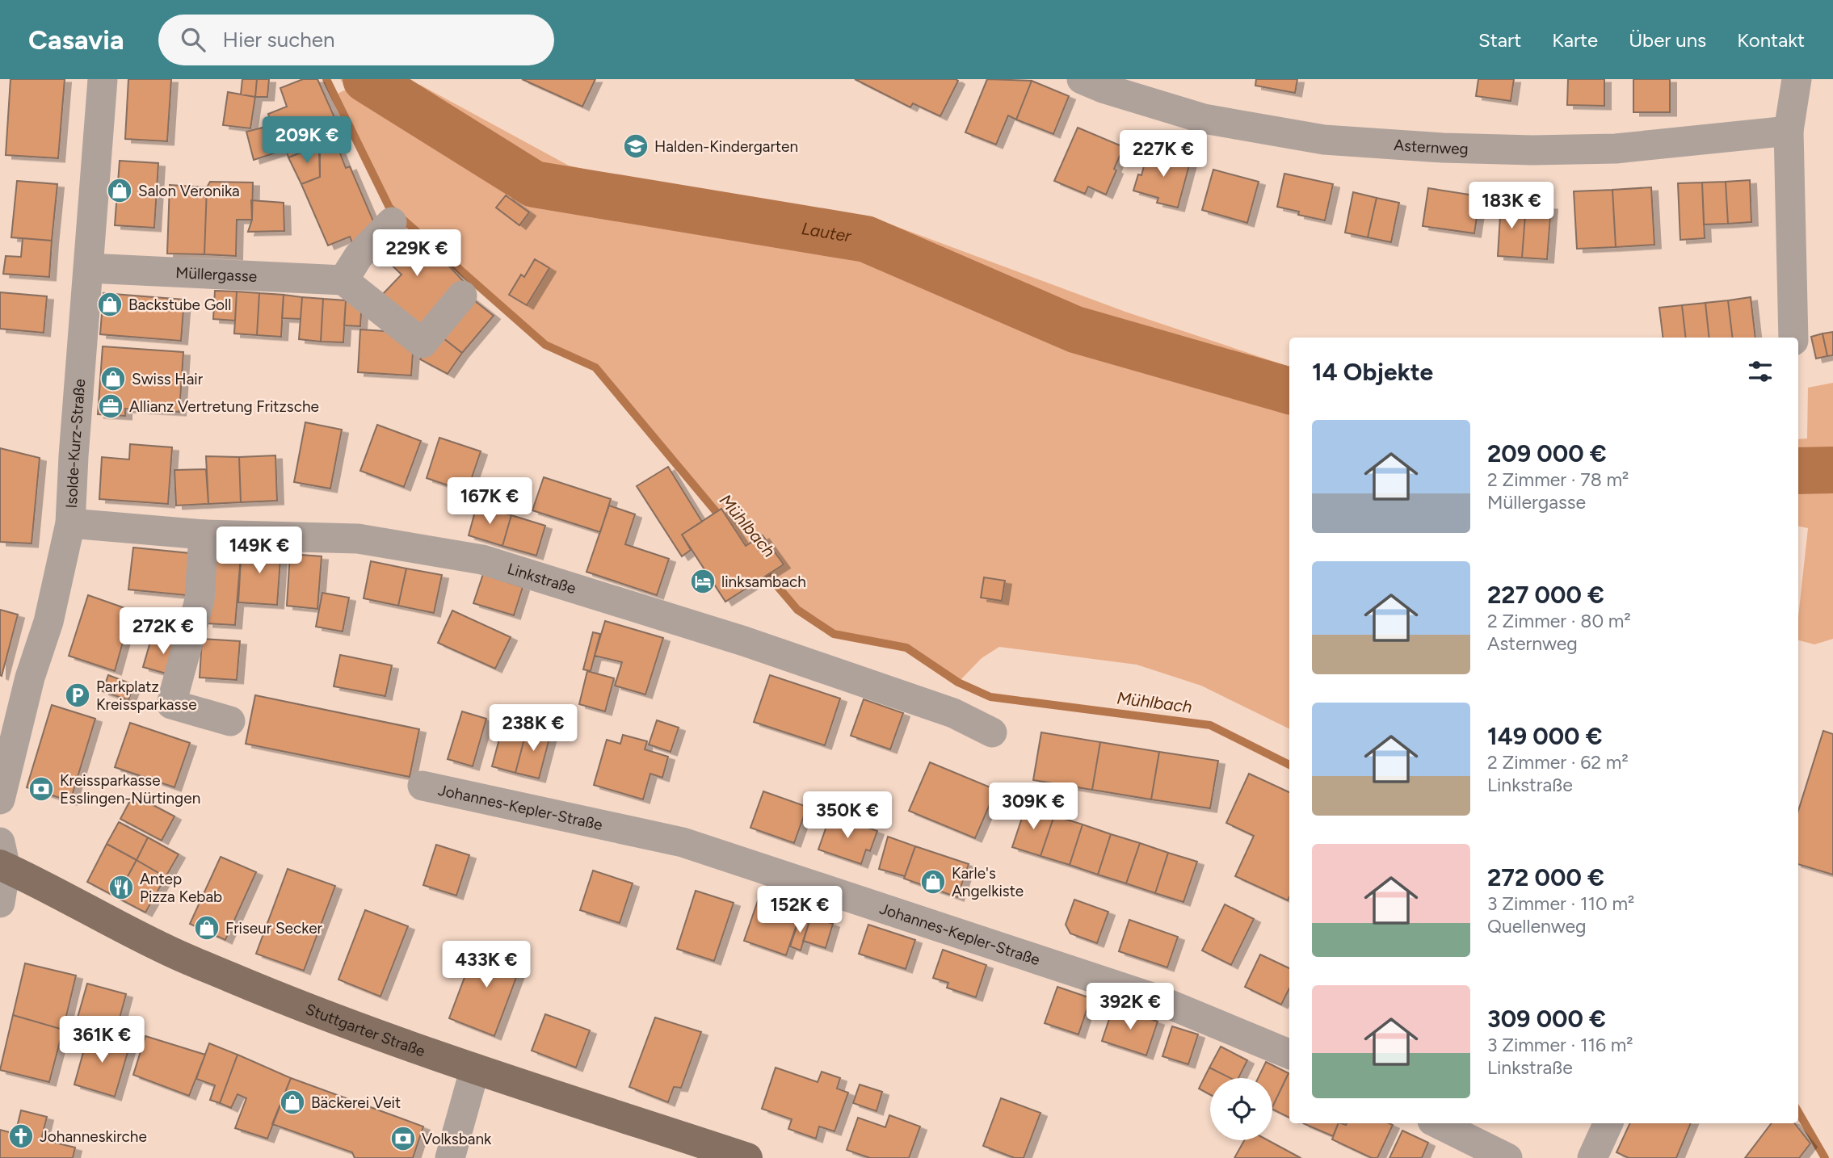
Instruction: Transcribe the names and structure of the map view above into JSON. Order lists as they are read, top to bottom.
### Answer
{
  "streets": {
    "main road": ["Stuttgarter Straße"],
    "street": [
      "Asternweg",
      "Müllergasse",
      "Isolde-Kurz-Straße",
      "Linkstraße",
      "Johannes-Kepler-Straße"
    ]
  },
  "crossings": [
    ["Müllergasse", "Isolde-Kurz-Straße"],
    ["Isolde-Kurz-Straße", "Linkstraße"]
  ],
  "water": ["Lauter", "Mühlbach"],
  "places": {
    "school or university": ["Halden-Kindergarten"],
    "shop": [
      "Salon Veronika",
      "Backstube Goll",
      "Swiss Hair",
      "Karle's Angelkiste",
      "Friseur Secker",
      "Bäckerei Veit"
    ],
    "office": ["Allianz Vertretung Fritzsche"],
    "hotel": ["linksambach"],
    "parking": ["Parkplatz Kreissparkasse"],
    "bank": ["Kreissparkasse Esslingen-Nürtingen", "Volksbank"],
    "restaurant": ["Antep Pizza Kebab"],
    "church": ["Johanneskirche"]
  },
  "page": {
    "header": "Casavia",
    "search": "Hier suchen",
    "nav": [
      "Start",
      "Karte",
      "Über uns",
      "Kontakt"
    ],
    "price": [
      "209K €",
      "227K €",
      "183K €",
      "229K €",
      "167K €",
      "149K €",
      "272K €",
      "238K €",
      "309K €",
      "350K €",
      "152K €",
      "433K €",
      "392K €",
      "361K €"
    ],
    "heading": "14 Objekte",
    "list": [
      {
        "name": "209 000 €",
        "note": "2 Zimmer · 78 m² · Müllergasse"
      },
      {
        "name": "227 000 €",
        "note": "2 Zimmer · 80 m² · Asternweg"
      },
      {
        "name": "149 000 €",
        "note": "2 Zimmer · 62 m² · Linkstraße"
      },
      {
        "name": "272 000 €",
        "note": "3 Zimmer · 110 m² · Quellenweg"
      },
      {
        "name": "309 000 €",
        "note": "3 Zimmer · 116 m² · Linkstraße"
      }
    ]
  }
}
